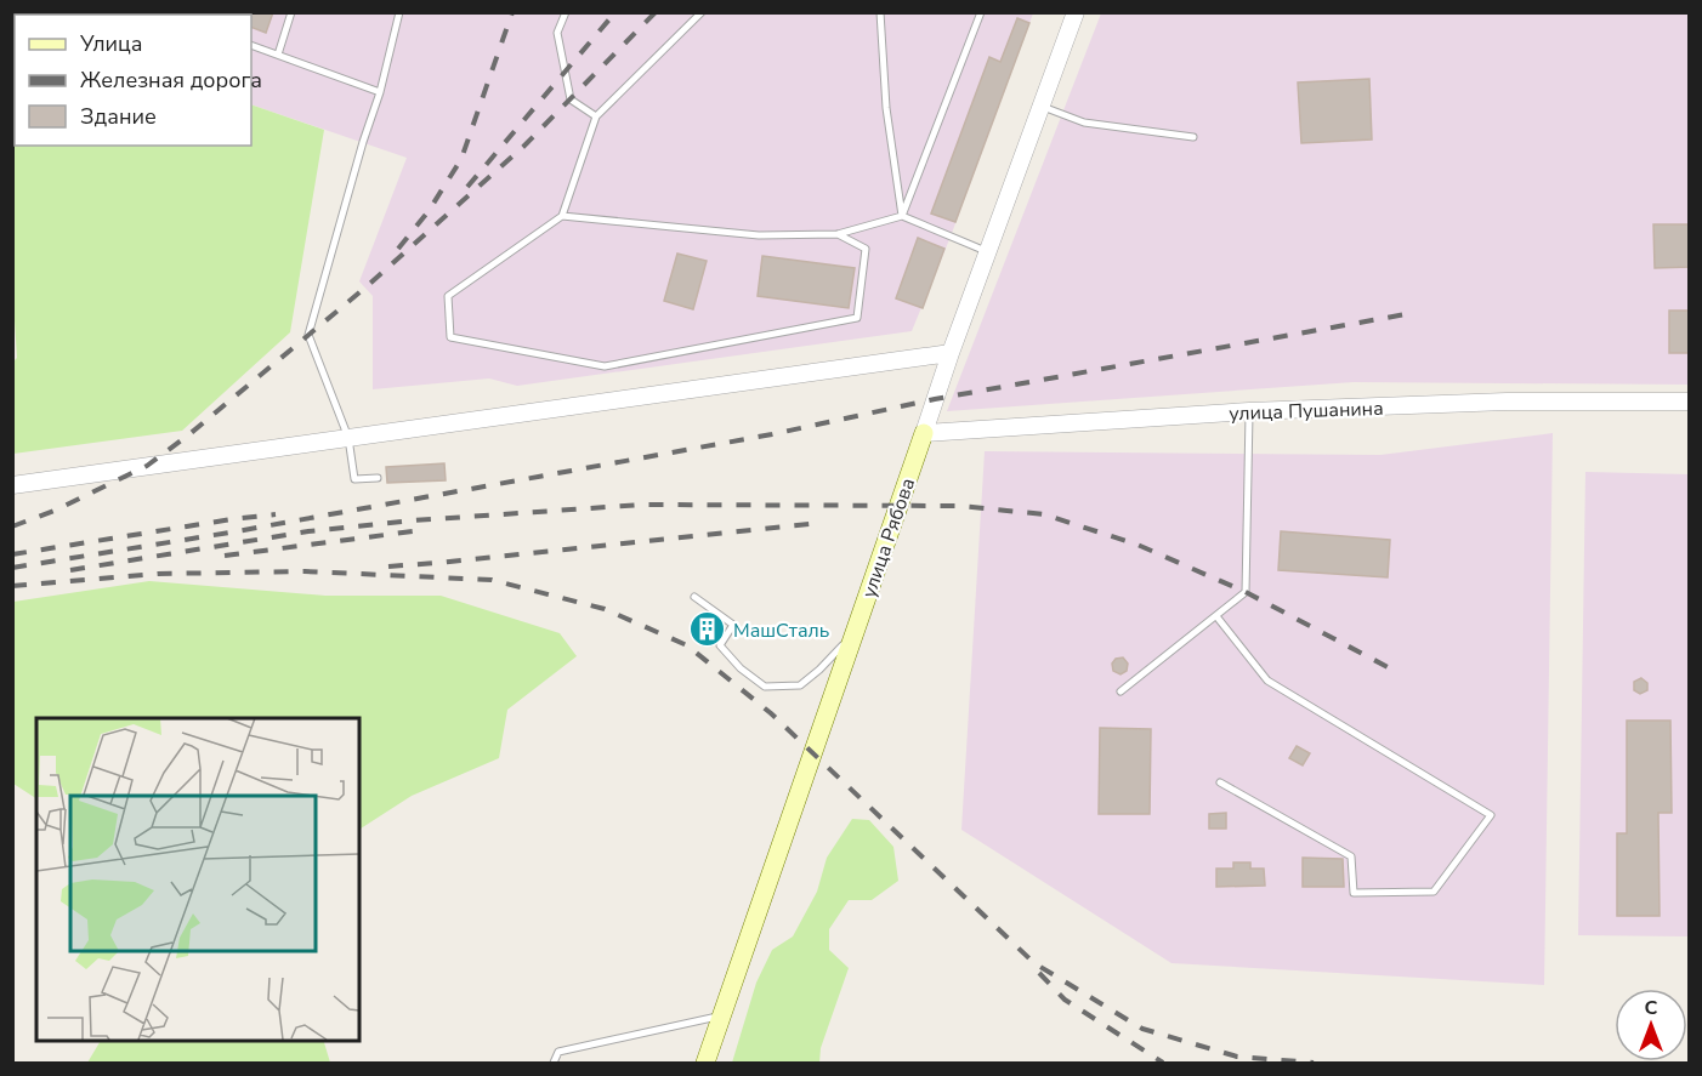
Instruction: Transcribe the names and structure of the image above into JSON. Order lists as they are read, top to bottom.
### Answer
{
  "streets": {
    "main road": ["улица Рябова"],
    "street": ["улица Пушанина"]
  },
  "crossings": [
    ["улица Пушанина", "улица Рябова"]
  ],
  "places": {
    "building": ["МашСталь"]
  },
  "legend": ["Улица", "Железная дорога", "Здание"],
  "north": "top"
}
